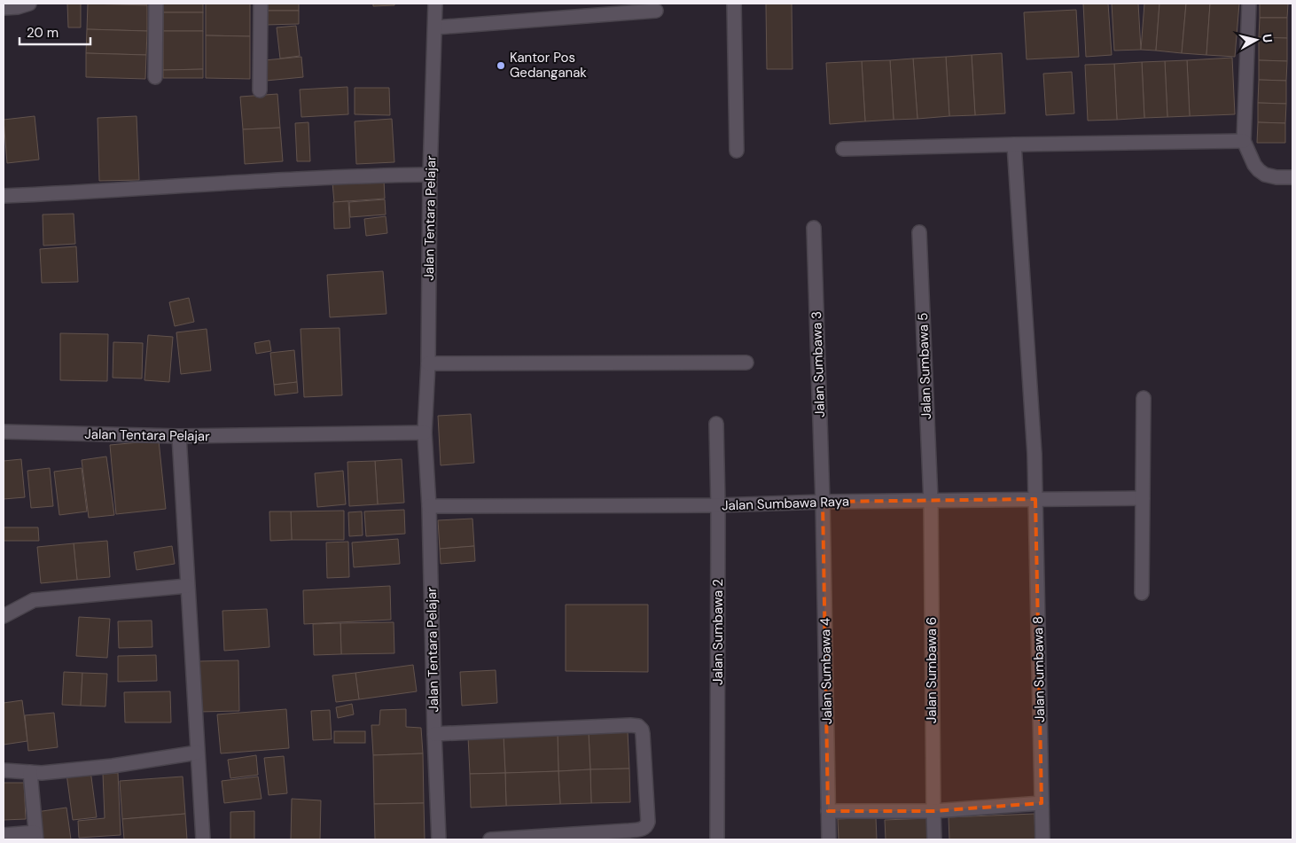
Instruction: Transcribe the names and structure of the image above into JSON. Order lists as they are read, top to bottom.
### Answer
{
  "streets": {
    "street": [
      "Jalan Tentara Pelajar",
      "Jalan Sumbawa 3",
      "Jalan Sumbawa 5",
      "Jalan Sumbawa Raya",
      "Jalan Sumbawa 2",
      "Jalan Sumbawa 8",
      "Jalan Sumbawa 6",
      "Jalan Sumbawa 4"
    ]
  },
  "crossings": [
    ["Jalan Tentara Pelajar", "Jalan Sumbawa Raya"],
    ["Jalan Sumbawa 3", "Jalan Sumbawa Raya"],
    ["Jalan Sumbawa 3", "Jalan Sumbawa 4"],
    ["Jalan Sumbawa 5", "Jalan Sumbawa Raya"],
    ["Jalan Sumbawa 5", "Jalan Sumbawa 6"],
    ["Jalan Sumbawa Raya", "Jalan Sumbawa 2"],
    ["Jalan Sumbawa Raya", "Jalan Sumbawa 8"],
    ["Jalan Sumbawa Raya", "Jalan Sumbawa 6"],
    ["Jalan Sumbawa Raya", "Jalan Sumbawa 4"]
  ],
  "places": ["Kantor Pos Gedanganak"],
  "scale_bar": "20 m",
  "north": "right"
}
